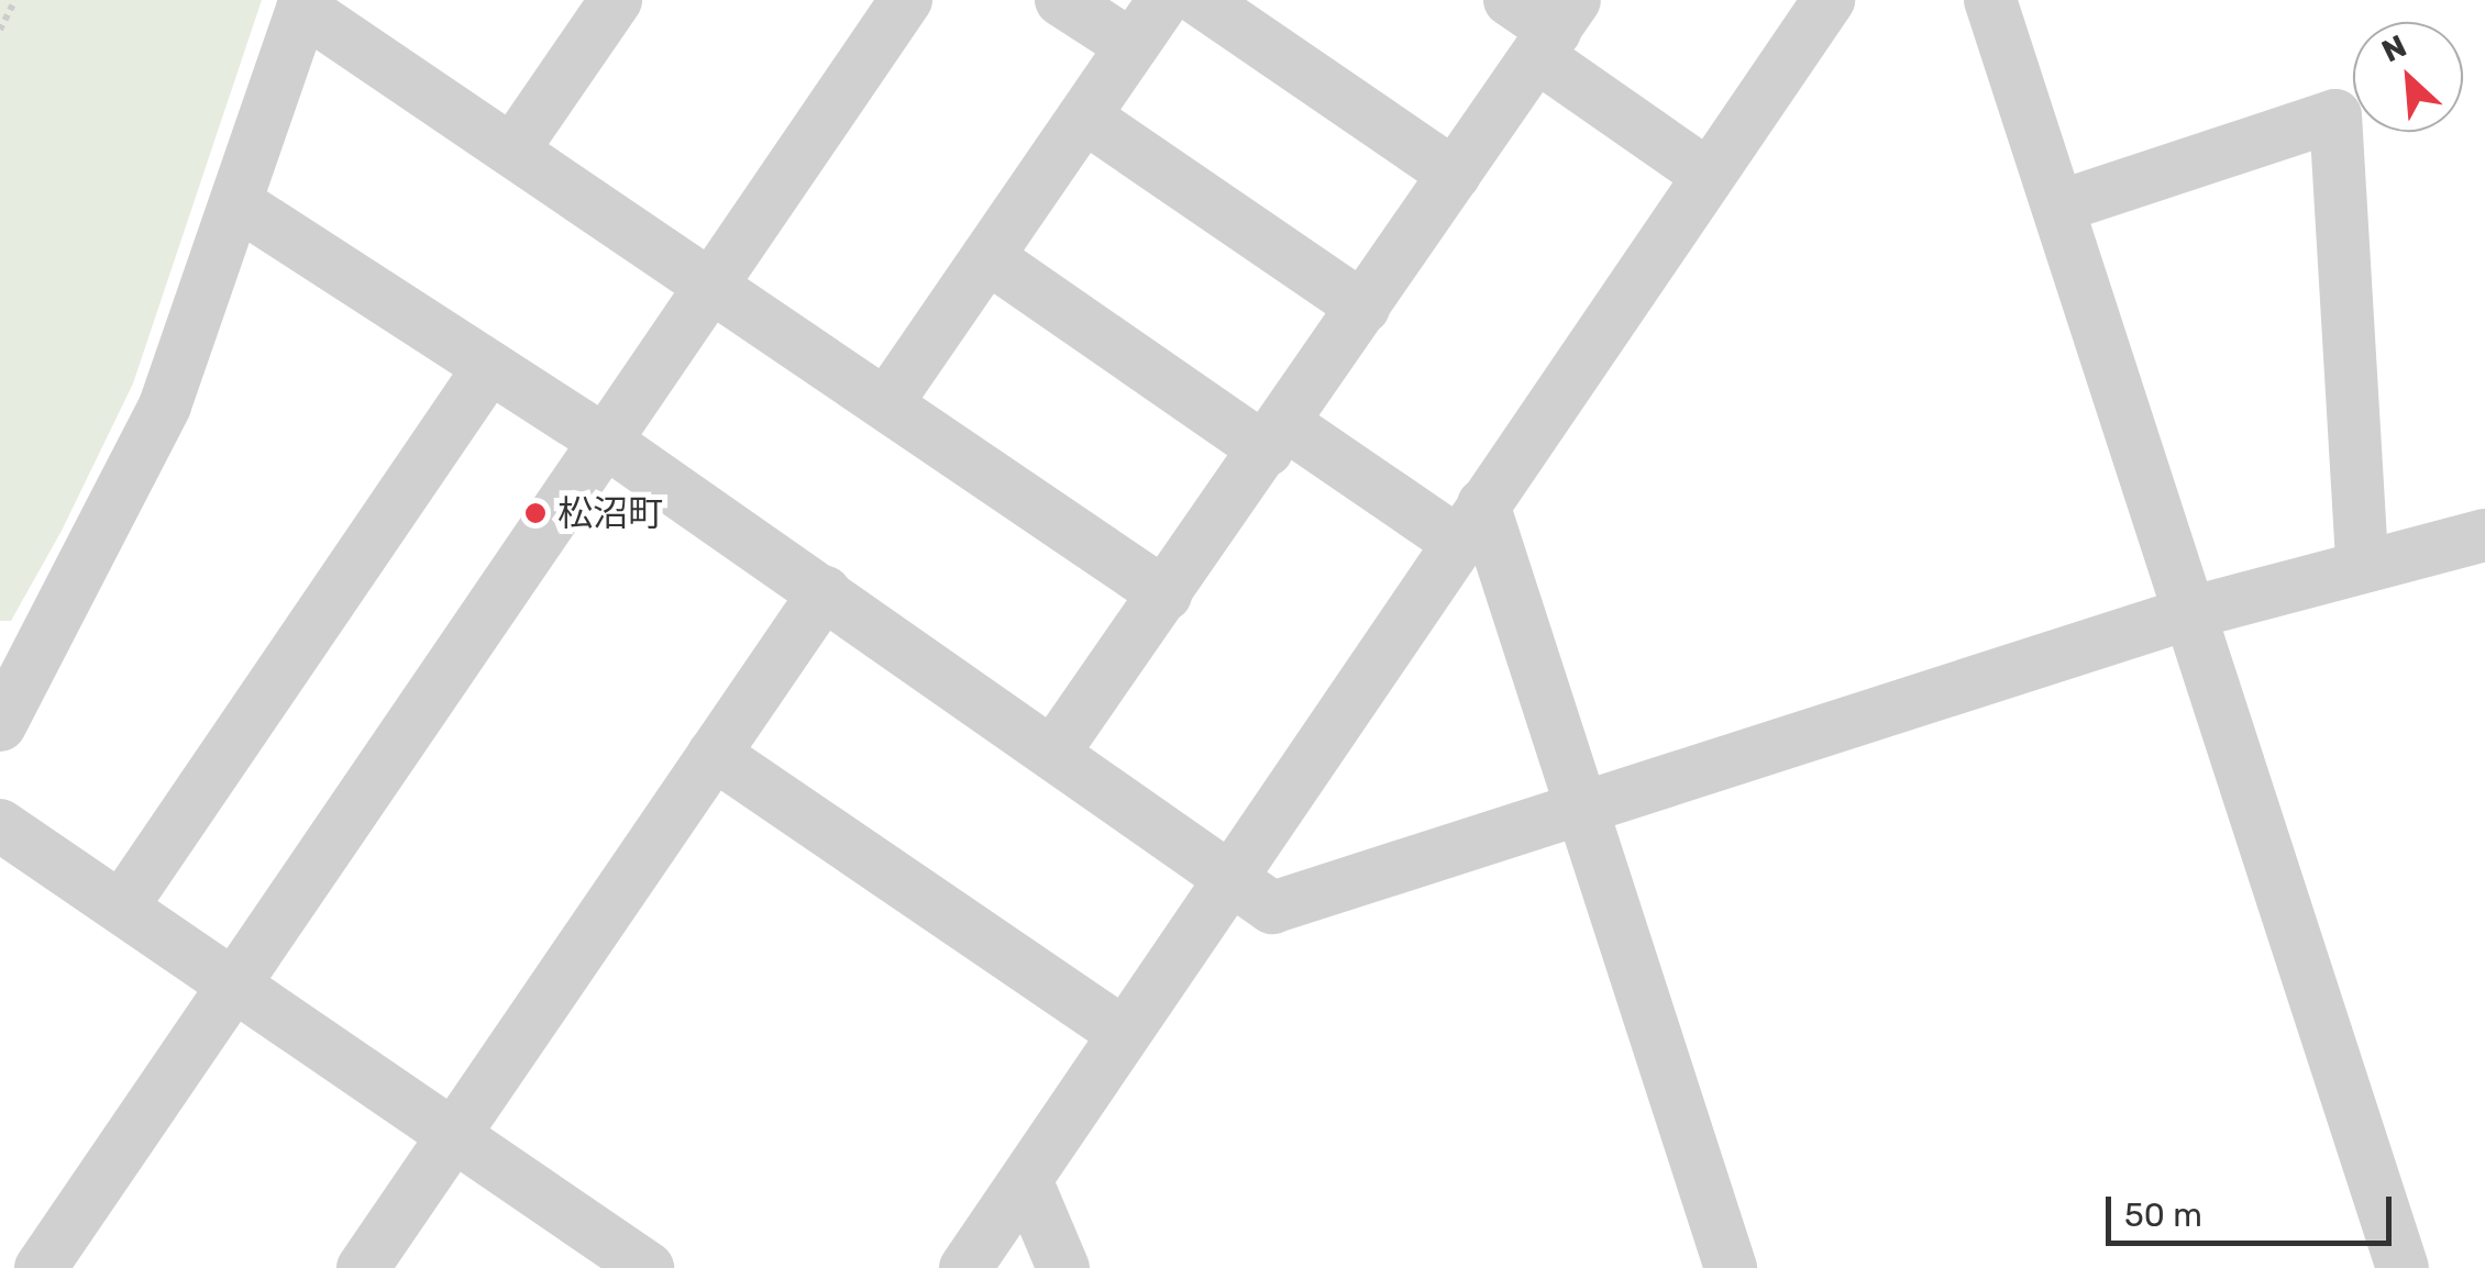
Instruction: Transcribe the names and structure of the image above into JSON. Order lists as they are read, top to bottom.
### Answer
{
  "places": ["松沼町"],
  "scale_bar": "50 m",
  "north": "top left"
}
